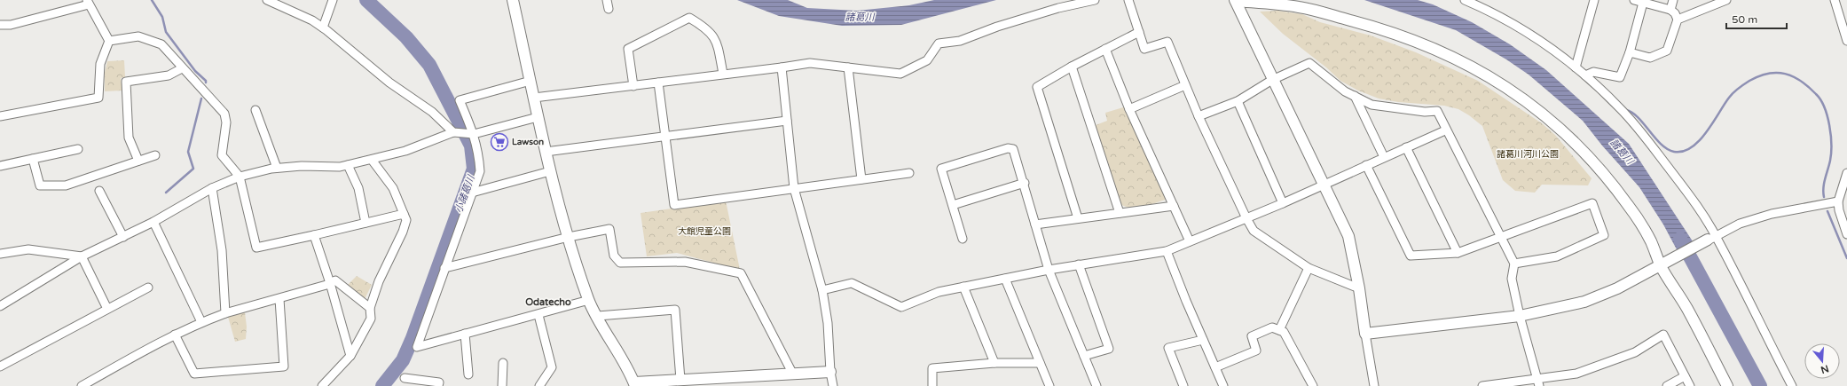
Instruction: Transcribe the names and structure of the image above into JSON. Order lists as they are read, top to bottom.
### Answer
{
  "districts": ["Odatecho"],
  "water": ["諸葛川", "小諸葛川"],
  "parks": ["諸葛川河川公園", "大館児童公園"],
  "places": {
    "supermarket": ["Lawson"]
  },
  "scale_bar": "50 m",
  "north": "bottom"
}
